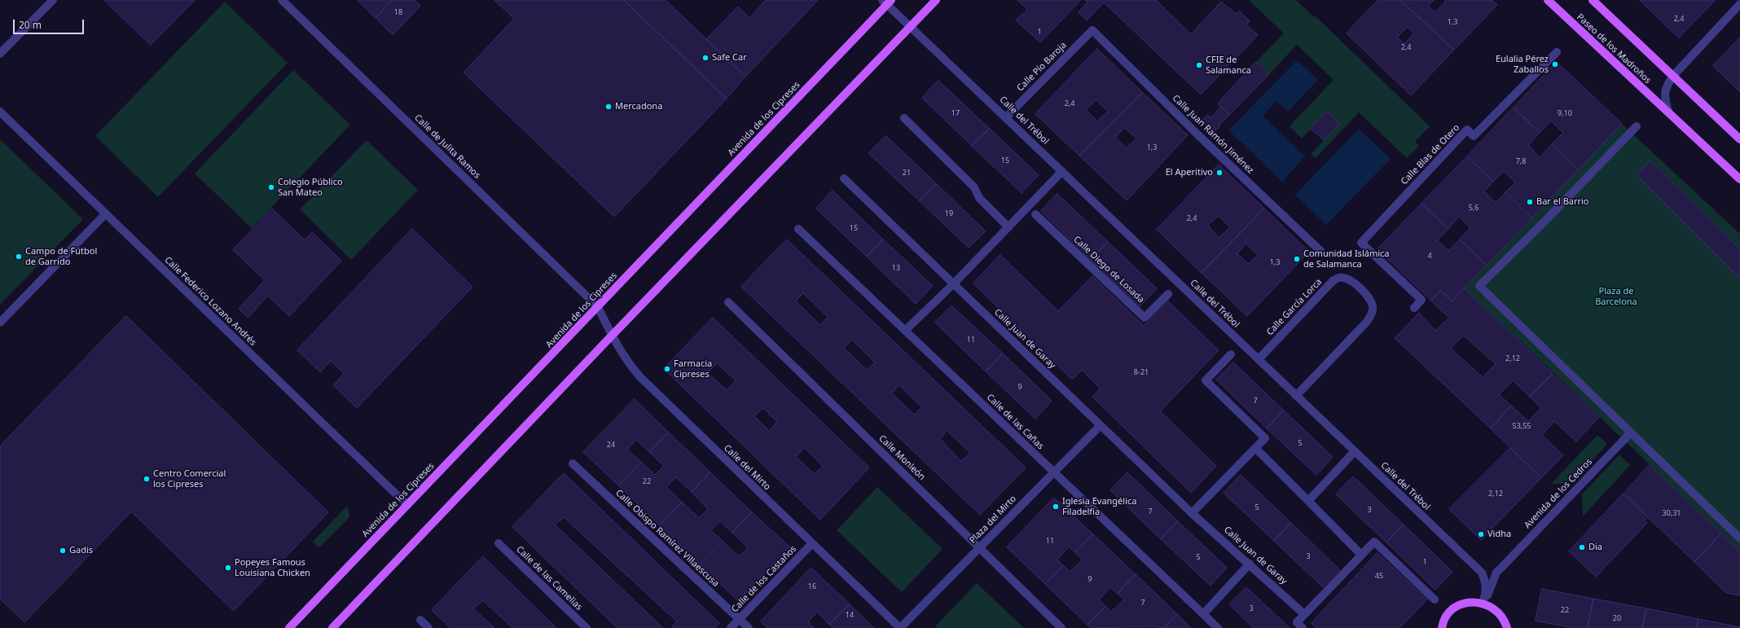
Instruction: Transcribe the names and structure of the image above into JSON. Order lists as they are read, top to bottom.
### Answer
{
  "streets": {
    "main road": ["Paseo de los Madroños", "Avenida de los Cipreses"],
    "street": [
      "Calle Pío Baroja",
      "Calle del Trébol",
      "Calle Juan Ramón Jiménez",
      "Calle de Julita Ramos",
      "Calle Blas de Otero",
      "Calle Diego de Losada",
      "Calle Federico Lozano Andrés",
      "Calle García Lorca",
      "Calle Juan de Garay",
      "Calle de las Cañas",
      "Calle Monleón",
      "Calle del Mirto",
      "Avenida de los Cedros",
      "Plaza del Mirto",
      "Calle Obispo Ramírez Villaescusa",
      "Calle de las Camelias",
      "Calle de los Castaños"
    ]
  },
  "crossings": [
    ["Calle Pío Baroja", "Calle del Trébol"],
    ["Calle Pío Baroja", "Calle Juan Ramón Jiménez"],
    ["Avenida de los Cipreses", "Calle del Trébol"],
    ["Avenida de los Cipreses", "Calle de Julita Ramos"],
    ["Avenida de los Cipreses", "Calle Federico Lozano Andrés"],
    ["Avenida de los Cipreses", "Calle del Mirto"],
    ["Calle del Trébol", "Calle García Lorca"],
    ["Calle del Trébol", "Avenida de los Cedros"],
    ["Calle de Julita Ramos", "Calle del Mirto"],
    ["Calle Juan de Garay", "Plaza del Mirto"],
    ["Calle de las Cañas", "Plaza del Mirto"],
    ["Calle Monleón", "Plaza del Mirto"],
    ["Calle del Mirto", "Plaza del Mirto"],
    ["Calle del Mirto", "Calle de los Castaños"],
    ["Calle Obispo Ramírez Villaescusa", "Calle de los Castaños"]
  ],
  "parks": ["Plaza de Barcelona"],
  "places": [
    "Safe Car",
    "Eulalia Pérez Zaballos",
    "CFIE de Salamanca",
    "Mercadona",
    "El Aperitivo",
    "Colegio Público San Mateo",
    "Bar el Barrio",
    "Campo de Fútbol de Garrido",
    "Comunidad Islámica de Salamanca",
    "Farmacia Cipreses",
    "Centro Comercial los Cipreses",
    "Iglesia Evangélica Filadelfia",
    "Vidha",
    "Dia",
    "Gadis",
    "Popeyes Famous Louisiana Chicken"
  ],
  "house_numbers": [
    "18",
    "2,4",
    "1,3",
    "1",
    "2,4",
    "2,4",
    "17",
    "9,10",
    "1,3",
    "15",
    "7,8",
    "21",
    "5,6",
    "19",
    "2,4",
    "15",
    "4",
    "1,3",
    "13",
    "11",
    "2,12",
    "8-21",
    "9",
    "7",
    "53,55",
    "5",
    "24",
    "22",
    "2,12",
    "5",
    "3",
    "7",
    "30,31",
    "11",
    "3",
    "5",
    "1",
    "45",
    "9",
    "16",
    "7",
    "3",
    "22",
    "14",
    "20"
  ],
  "scale_bar": "20 m"
}
